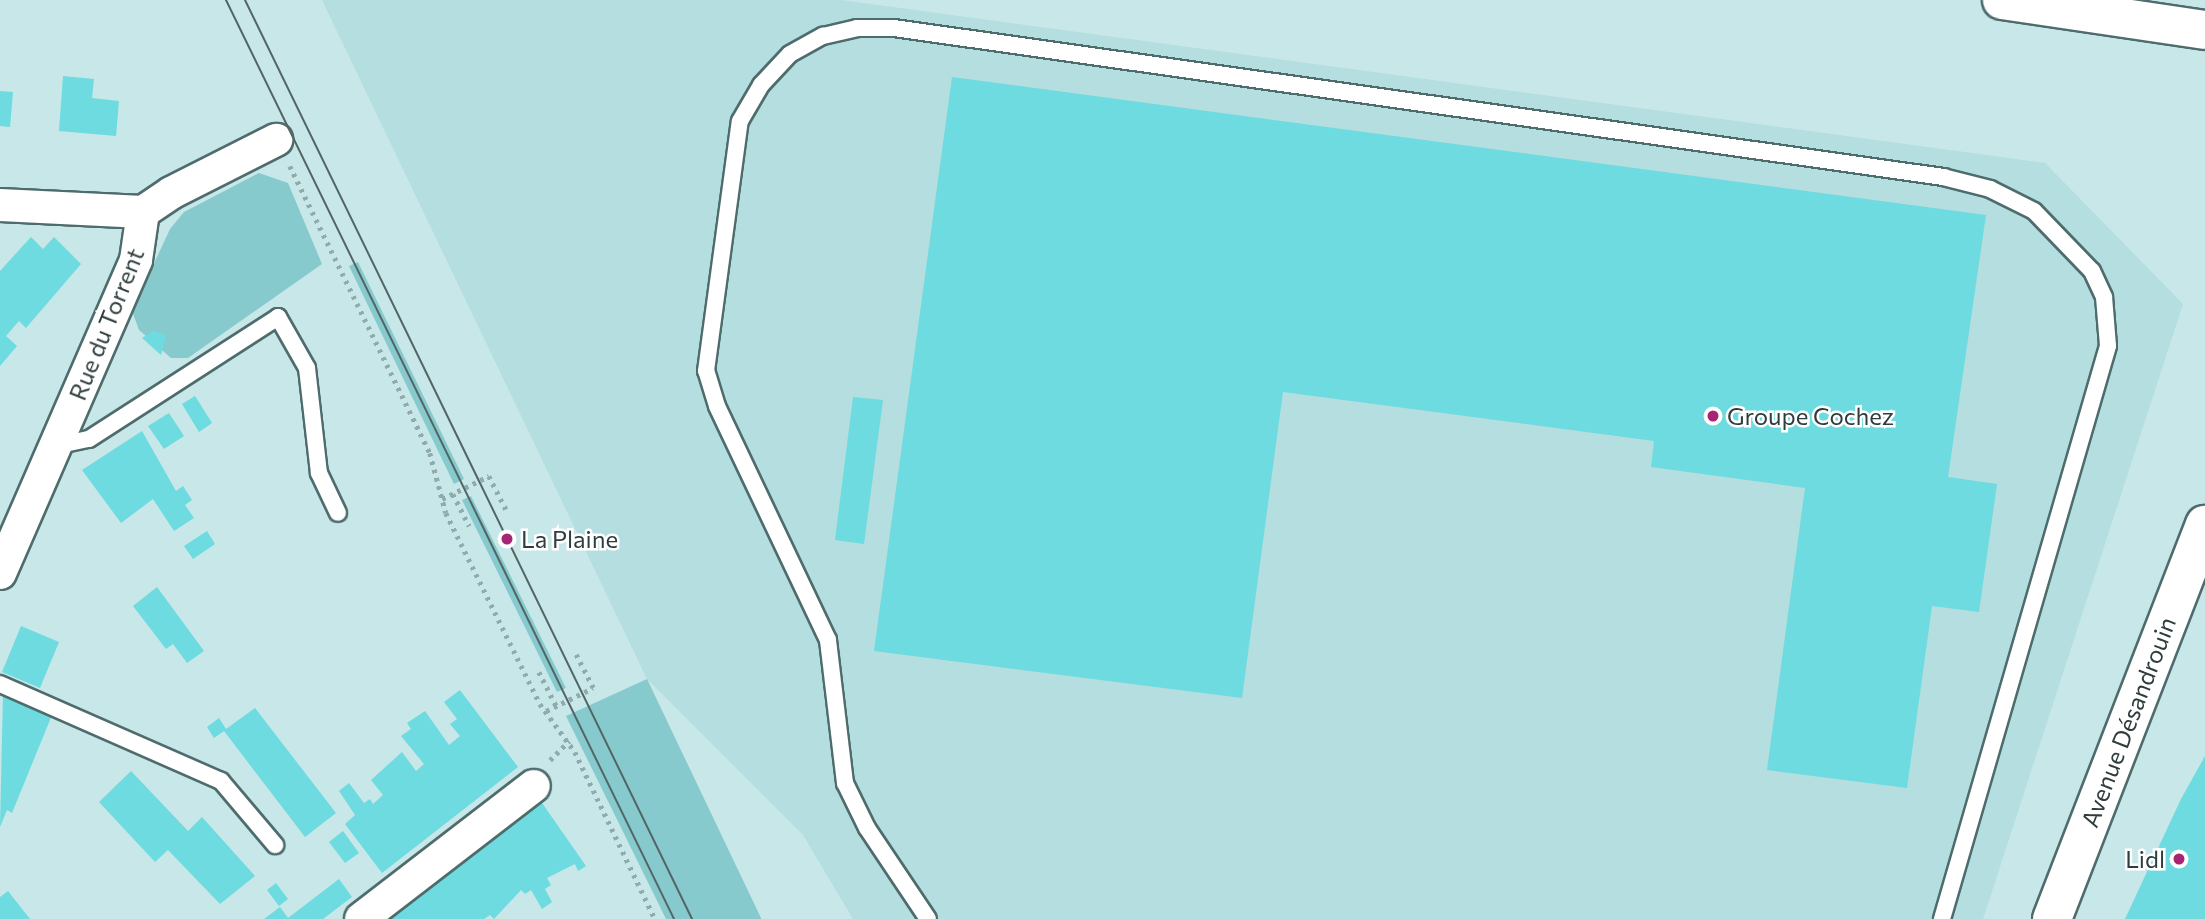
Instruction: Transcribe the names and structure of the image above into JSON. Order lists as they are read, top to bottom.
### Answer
{
  "streets": {
    "main road": ["Avenue Désandrouin"],
    "street": ["Rue du Torrent"]
  },
  "places": ["Groupe Cochez", "La Plaine", "Lidl"]
}
